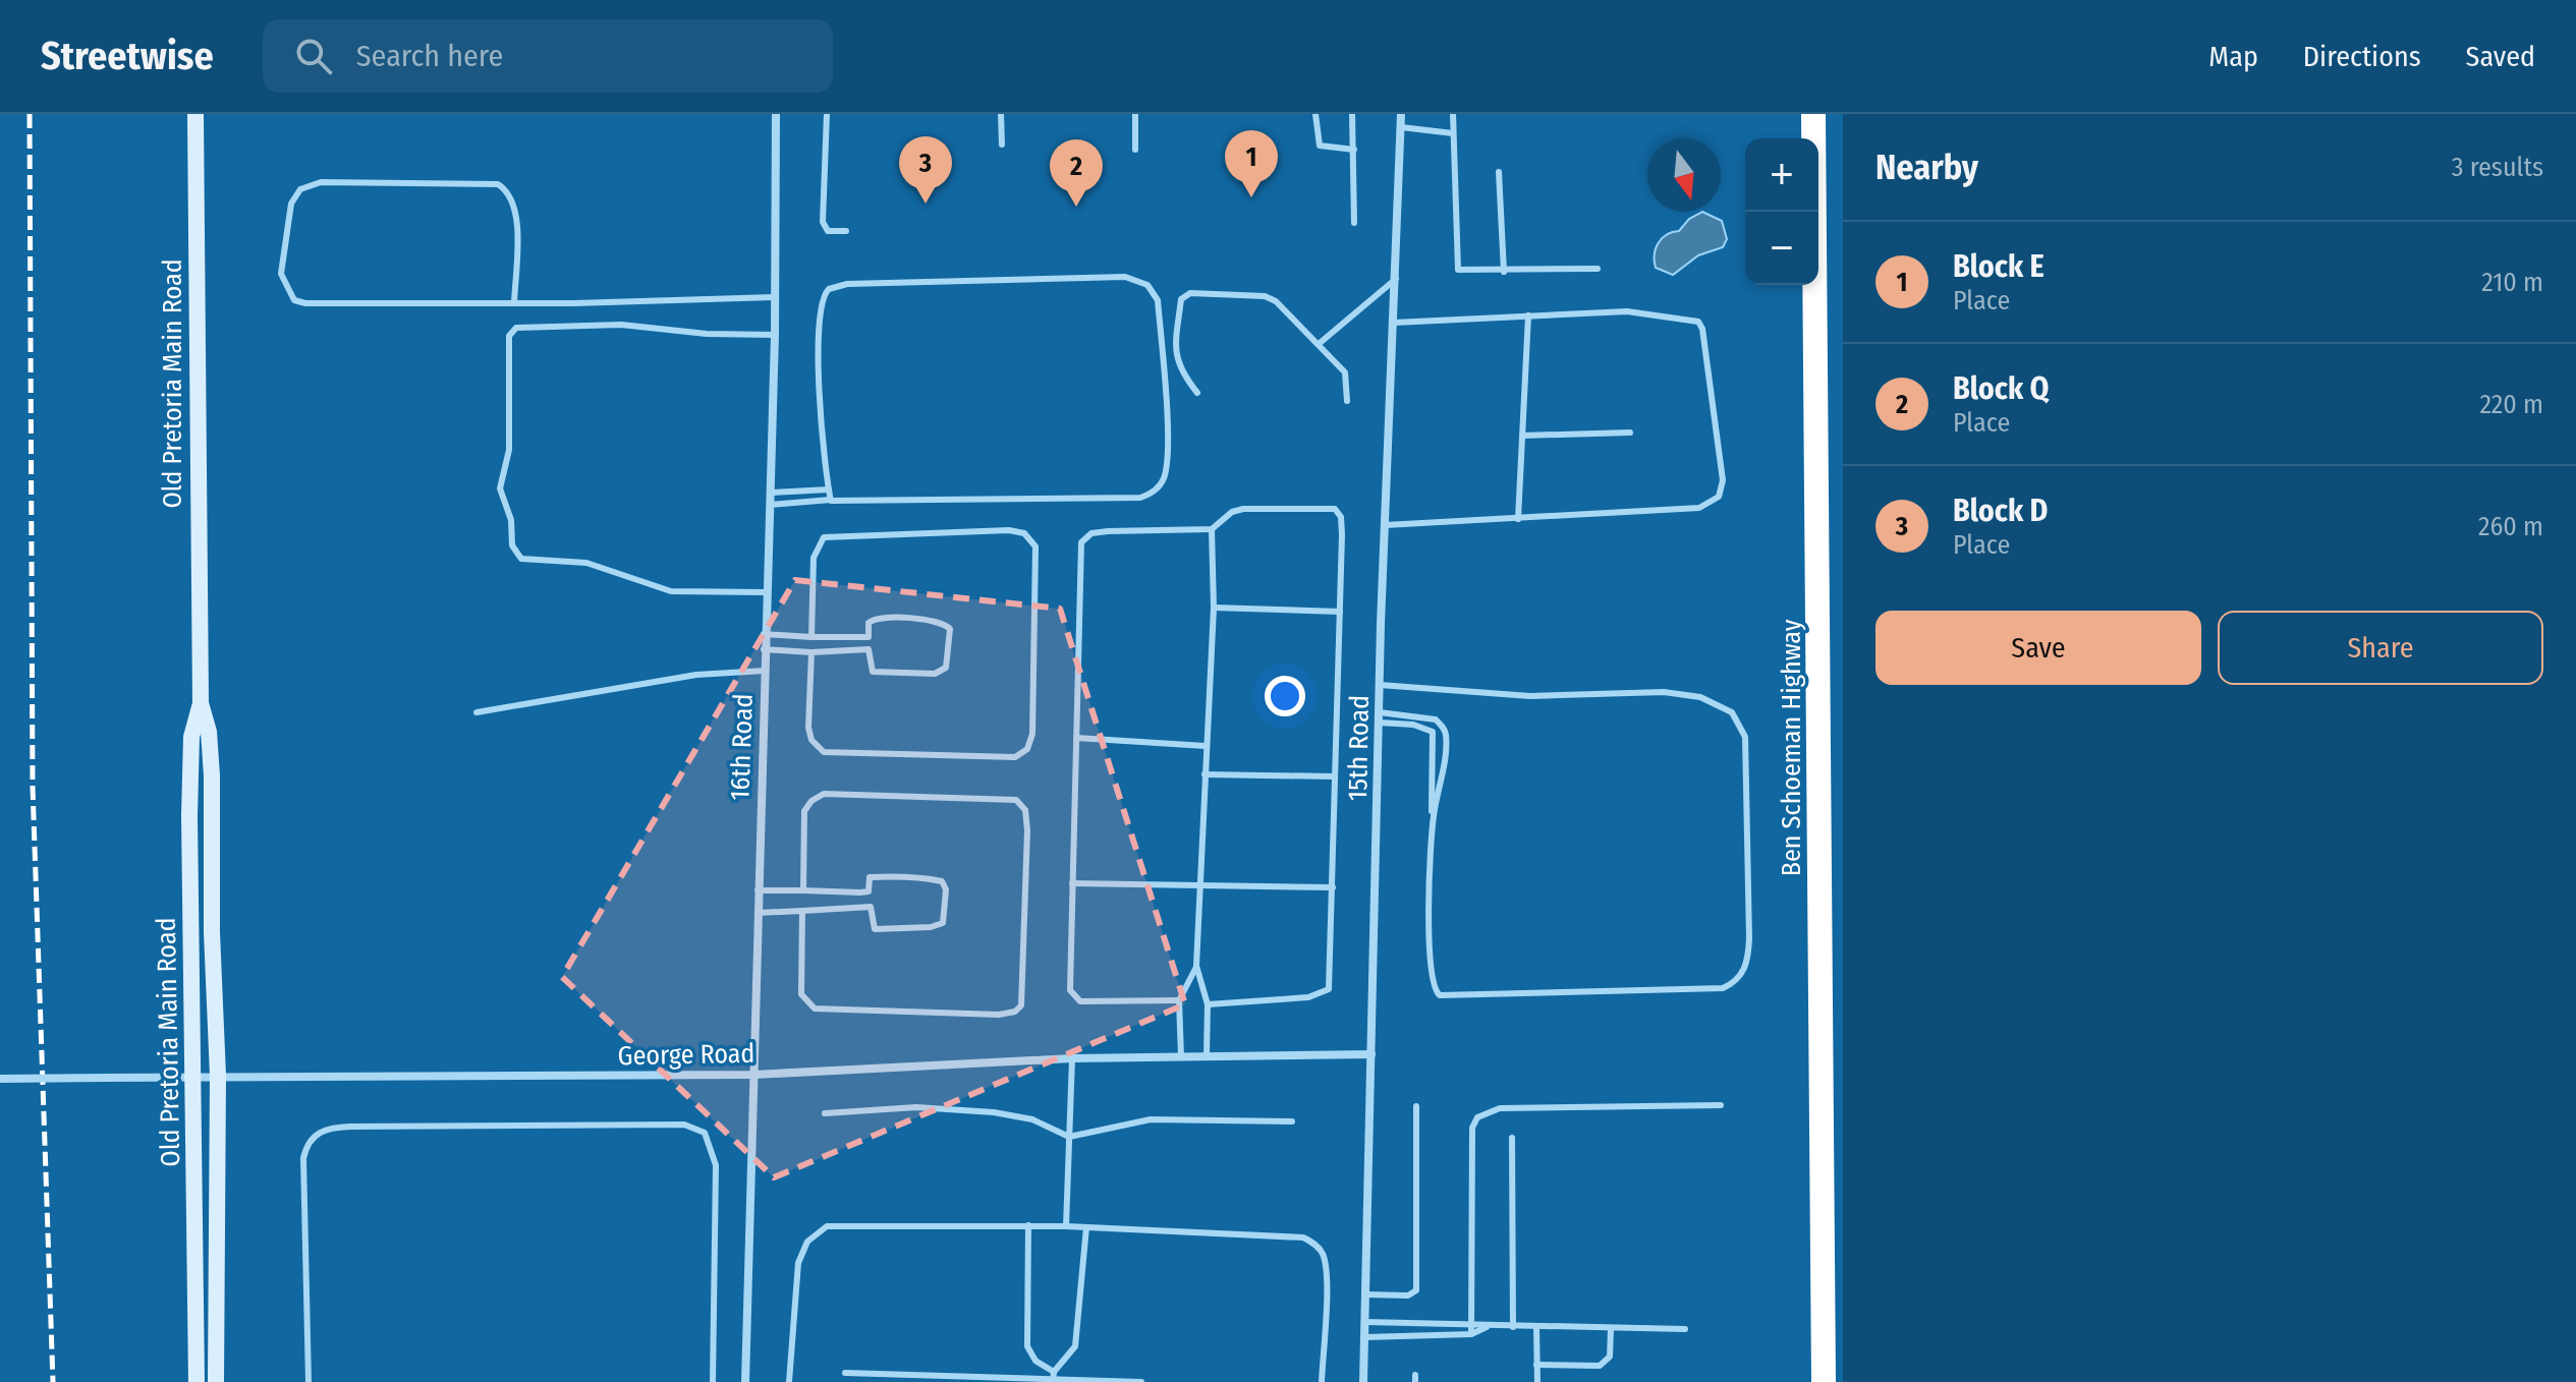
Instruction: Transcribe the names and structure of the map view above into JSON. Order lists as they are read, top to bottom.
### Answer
{
  "streets": {
    "highway": ["Ben Schoeman Highway"],
    "main road": ["Old Pretoria Main Road"],
    "street": ["16th Road", "15th Road", "George Road"]
  },
  "crossings": [
    ["Old Pretoria Main Road", "George Road"],
    ["16th Road", "George Road"],
    ["15th Road", "George Road"]
  ],
  "north": "bottom",
  "page": {
    "header": "Streetwise",
    "search": "Search here",
    "nav": ["Map", "Directions", "Saved"],
    "heading": ["Nearby", "3 results"],
    "pins": ["1", "3", "2"],
    "map_buttons": ["+", "−"],
    "list": [
      {
        "mark": "1",
        "name": "Block E",
        "note": "Place",
        "value": "210 m"
      },
      {
        "mark": "2",
        "name": "Block Q",
        "note": "Place",
        "value": "220 m"
      },
      {
        "mark": "3",
        "name": "Block D",
        "note": "Place",
        "value": "260 m"
      }
    ],
    "buttons": ["Save", "Share"]
  }
}
